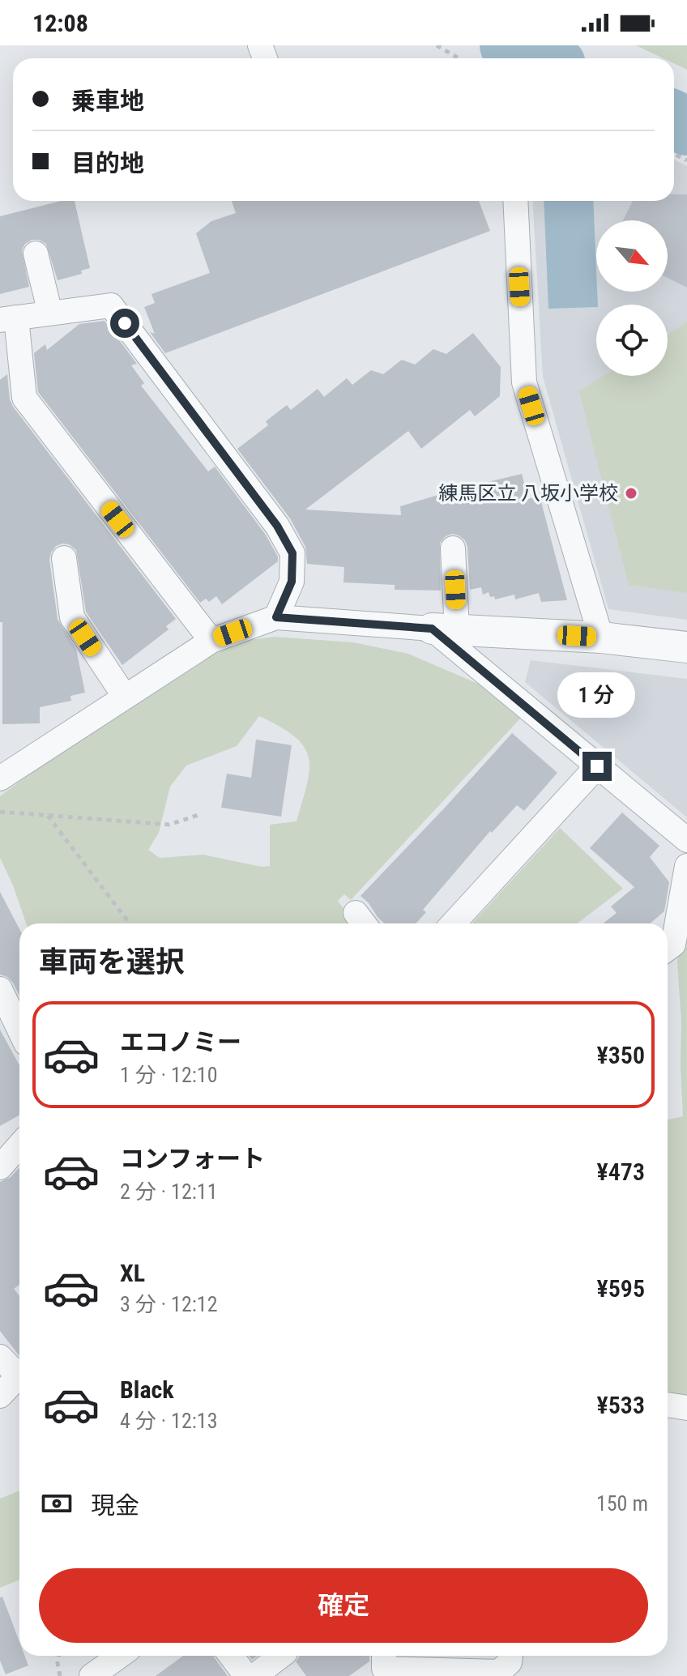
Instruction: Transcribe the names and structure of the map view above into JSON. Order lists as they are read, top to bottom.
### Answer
{
  "places": ["練馬区立 八坂小学校"],
  "north": "bottom right",
  "page": {
    "status": "12:08",
    "banner": ["乗車地", "目的地"],
    "bubble": "1 分",
    "heading": "車両を選択",
    "list": [
      {
        "name": "エコノミー",
        "note": "1 分 · 12:10",
        "value": "¥350"
      },
      {
        "name": "コンフォート",
        "note": "2 分 · 12:11",
        "value": "¥473"
      },
      {
        "name": "XL",
        "note": "3 分 · 12:12",
        "value": "¥595"
      },
      {
        "name": "Black",
        "note": "4 分 · 12:13",
        "value": "¥533"
      }
    ],
    "pay": ["現金", "150 m"],
    "buttons": "確定"
  }
}
